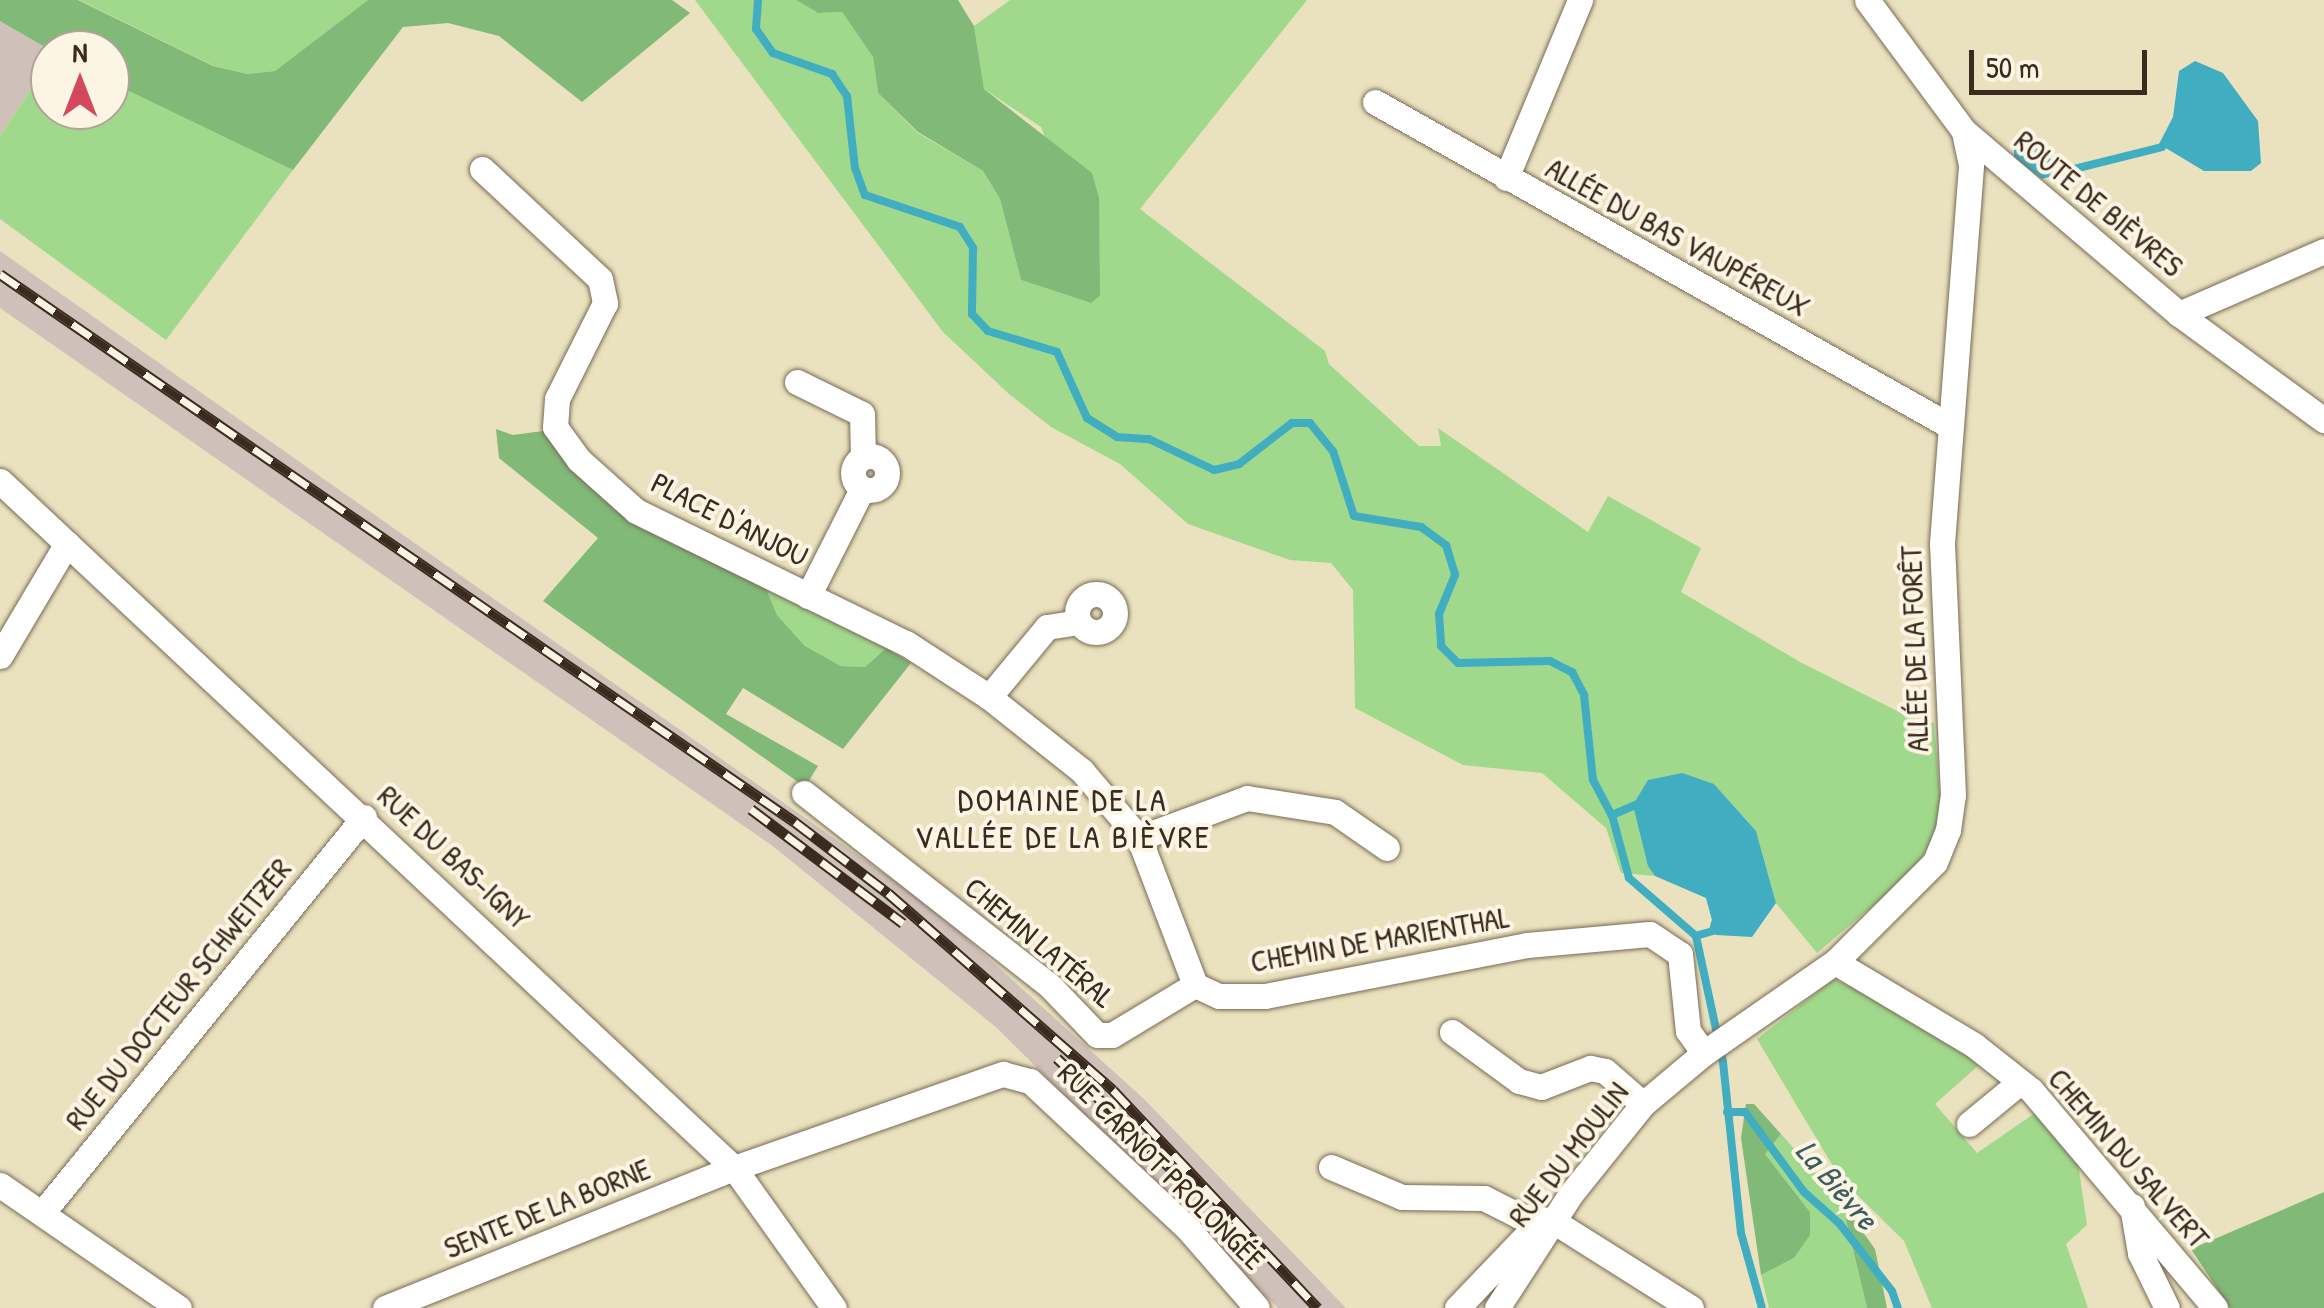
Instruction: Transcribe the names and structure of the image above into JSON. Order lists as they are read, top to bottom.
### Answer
{
  "streets": {
    "street": [
      "ROUTE DE BIÈVRES",
      "ALLÉE DU BAS VAUPÉREUX",
      "PLACE D'ANJOU",
      "ALLÉE DE LA FORÊT",
      "RUE DU BAS-IGNY",
      "CHEMIN DE MARIENTHAL",
      "CHEMIN LATÉRAL",
      "RUE DU DOCTEUR SCHWEITZER",
      "RUE DU MOULIN",
      "CHEMIN DU SALVERT",
      "RUE CARNOT PROLONGÉE",
      "SENTE DE LA BORNE"
    ]
  },
  "crossings": [
    ["ROUTE DE BIÈVRES", "ALLÉE DE LA FORÊT"],
    ["ALLÉE DU BAS VAUPÉREUX", "ALLÉE DE LA FORÊT"],
    ["ALLÉE DE LA FORÊT", "CHEMIN DE MARIENTHAL"],
    ["ALLÉE DE LA FORÊT", "RUE DU MOULIN"],
    ["ALLÉE DE LA FORÊT", "CHEMIN DU SALVERT"],
    ["RUE DU BAS-IGNY", "RUE DU DOCTEUR SCHWEITZER"],
    ["RUE DU BAS-IGNY", "RUE CARNOT PROLONGÉE"],
    ["RUE DU BAS-IGNY", "SENTE DE LA BORNE"],
    ["CHEMIN DE MARIENTHAL", "CHEMIN LATÉRAL"],
    ["CHEMIN DE MARIENTHAL", "RUE DU MOULIN"],
    ["RUE CARNOT PROLONGÉE", "SENTE DE LA BORNE"]
  ],
  "districts": ["DOMAINE DE LA VALLÉE DE LA BIÈVRE"],
  "water": ["La Bièvre"],
  "scale_bar": "50 m",
  "north": "top"
}
